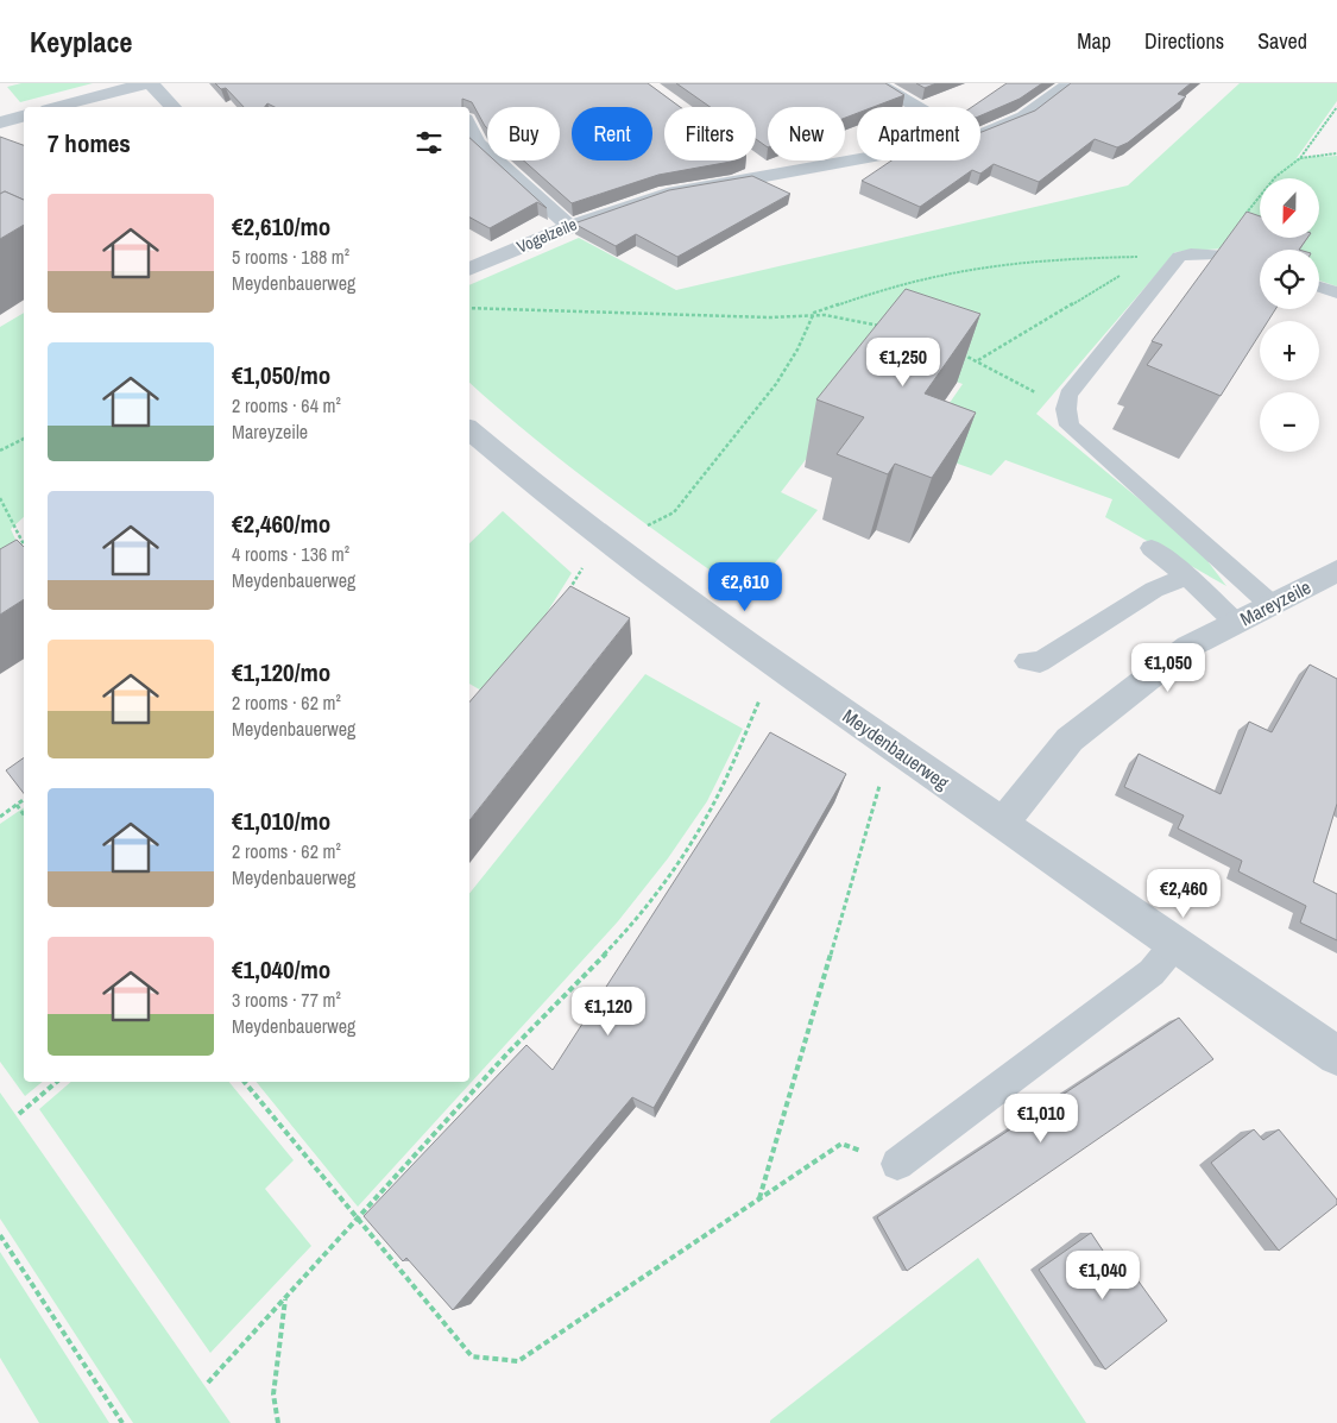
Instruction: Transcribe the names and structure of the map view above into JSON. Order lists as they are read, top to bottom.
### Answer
{
  "streets": {
    "street": ["Vogelzeile", "Mareyzeile", "Meydenbauerweg"]
  },
  "crossings": [
    ["Mareyzeile", "Meydenbauerweg"]
  ],
  "north": "bottom",
  "page": {
    "header": "Keyplace",
    "nav": ["Map", "Directions", "Saved"],
    "chip": [
      "Buy",
      "Rent",
      "Filters",
      "New",
      "Apartment"
    ],
    "heading": "7 homes",
    "map_buttons": ["+", "−"],
    "list": [
      {
        "name": "€2,610/mo",
        "note": "5 rooms · 188 m² · Meydenbauerweg"
      },
      {
        "name": "€1,050/mo",
        "note": "2 rooms · 64 m² · Mareyzeile"
      },
      {
        "name": "€2,460/mo",
        "note": "4 rooms · 136 m² · Meydenbauerweg"
      },
      {
        "name": "€1,120/mo",
        "note": "2 rooms · 62 m² · Meydenbauerweg"
      },
      {
        "name": "€1,010/mo",
        "note": "2 rooms · 62 m² · Meydenbauerweg"
      },
      {
        "name": "€1,040/mo",
        "note": "3 rooms · 77 m² · Meydenbauerweg"
      }
    ],
    "price": [
      "€1,250",
      "€2,610",
      "€1,050",
      "€2,460",
      "€1,120",
      "€1,010",
      "€1,040"
    ]
  }
}
